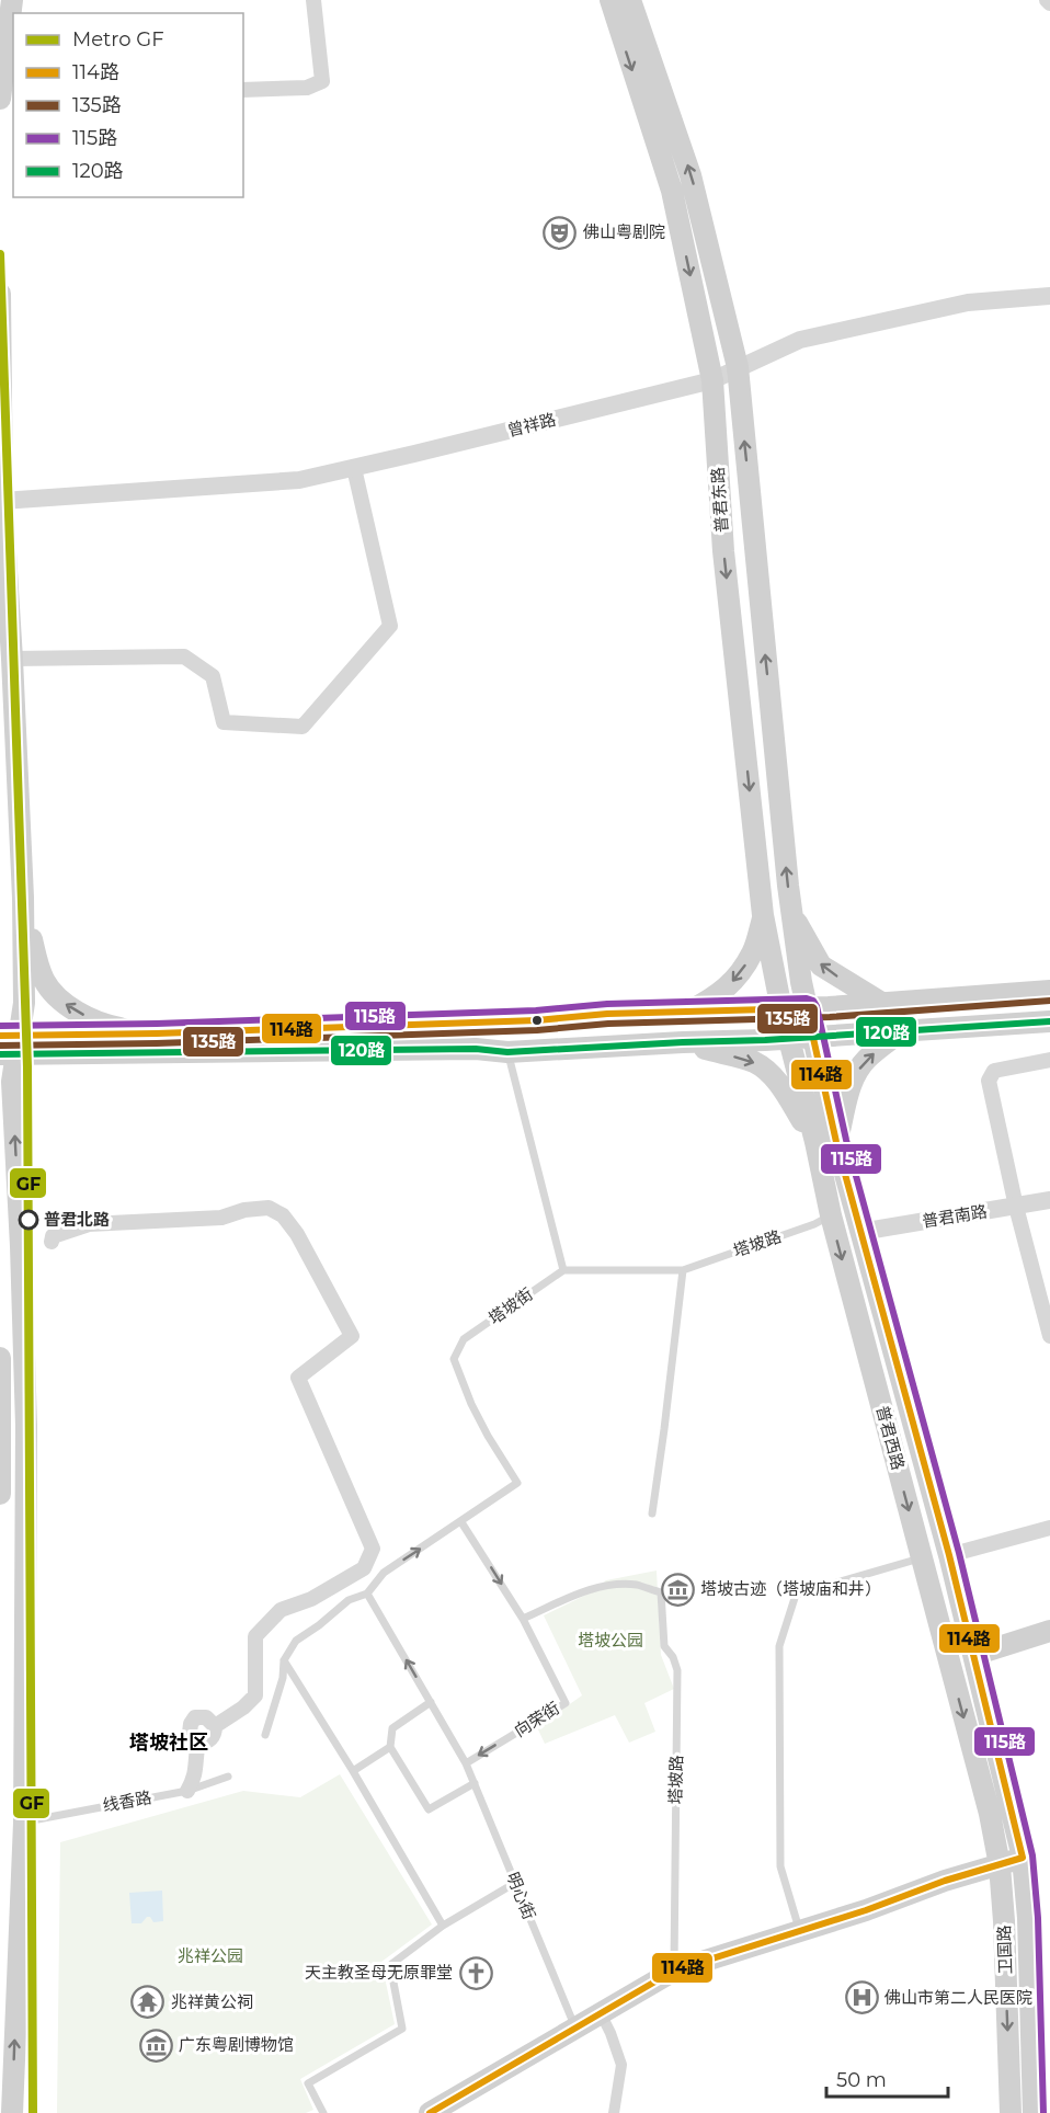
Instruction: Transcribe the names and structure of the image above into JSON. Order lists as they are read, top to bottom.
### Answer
{
  "streets": {
    "main road": ["普君东路", "普君西路", "卫国路"],
    "street": ["曾祥路", "普君南路"],
    "lane": [
      "塔坡路",
      "塔坡街",
      "向荣街",
      "线香路",
      "明心街"
    ]
  },
  "crossings": [
    ["曾祥路", "普君东路"],
    ["普君东路", "普君西路"],
    ["普君南路", "普君西路"],
    ["塔坡路", "塔坡街"],
    ["塔坡路", "普君西路"],
    ["塔坡路", "向荣街"],
    ["塔坡街", "向荣街"],
    ["普君西路", "卫国路"],
    ["向荣街", "明心街"]
  ],
  "districts": ["塔坡社区"],
  "parks": ["塔坡公园", "兆祥公园"],
  "places": {
    "theatre": ["佛山粤剧院"],
    "other": ["普君北路"],
    "museum": ["塔坡古迹（塔坡庙和井）", "广东粤剧博物馆"],
    "church": ["天主教圣母无原罪堂"],
    "hospital": ["佛山市第二人民医院"],
    "temple": ["兆祥黄公祠"]
  },
  "lines": [
    "metro line GF",
    "transit line 115路",
    "transit line 135路",
    "transit line 114路",
    "transit line 120路"
  ],
  "legend": [
    "Metro GF",
    "114路",
    "135路",
    "115路",
    "120路"
  ],
  "scale_bar": "50 m"
}
